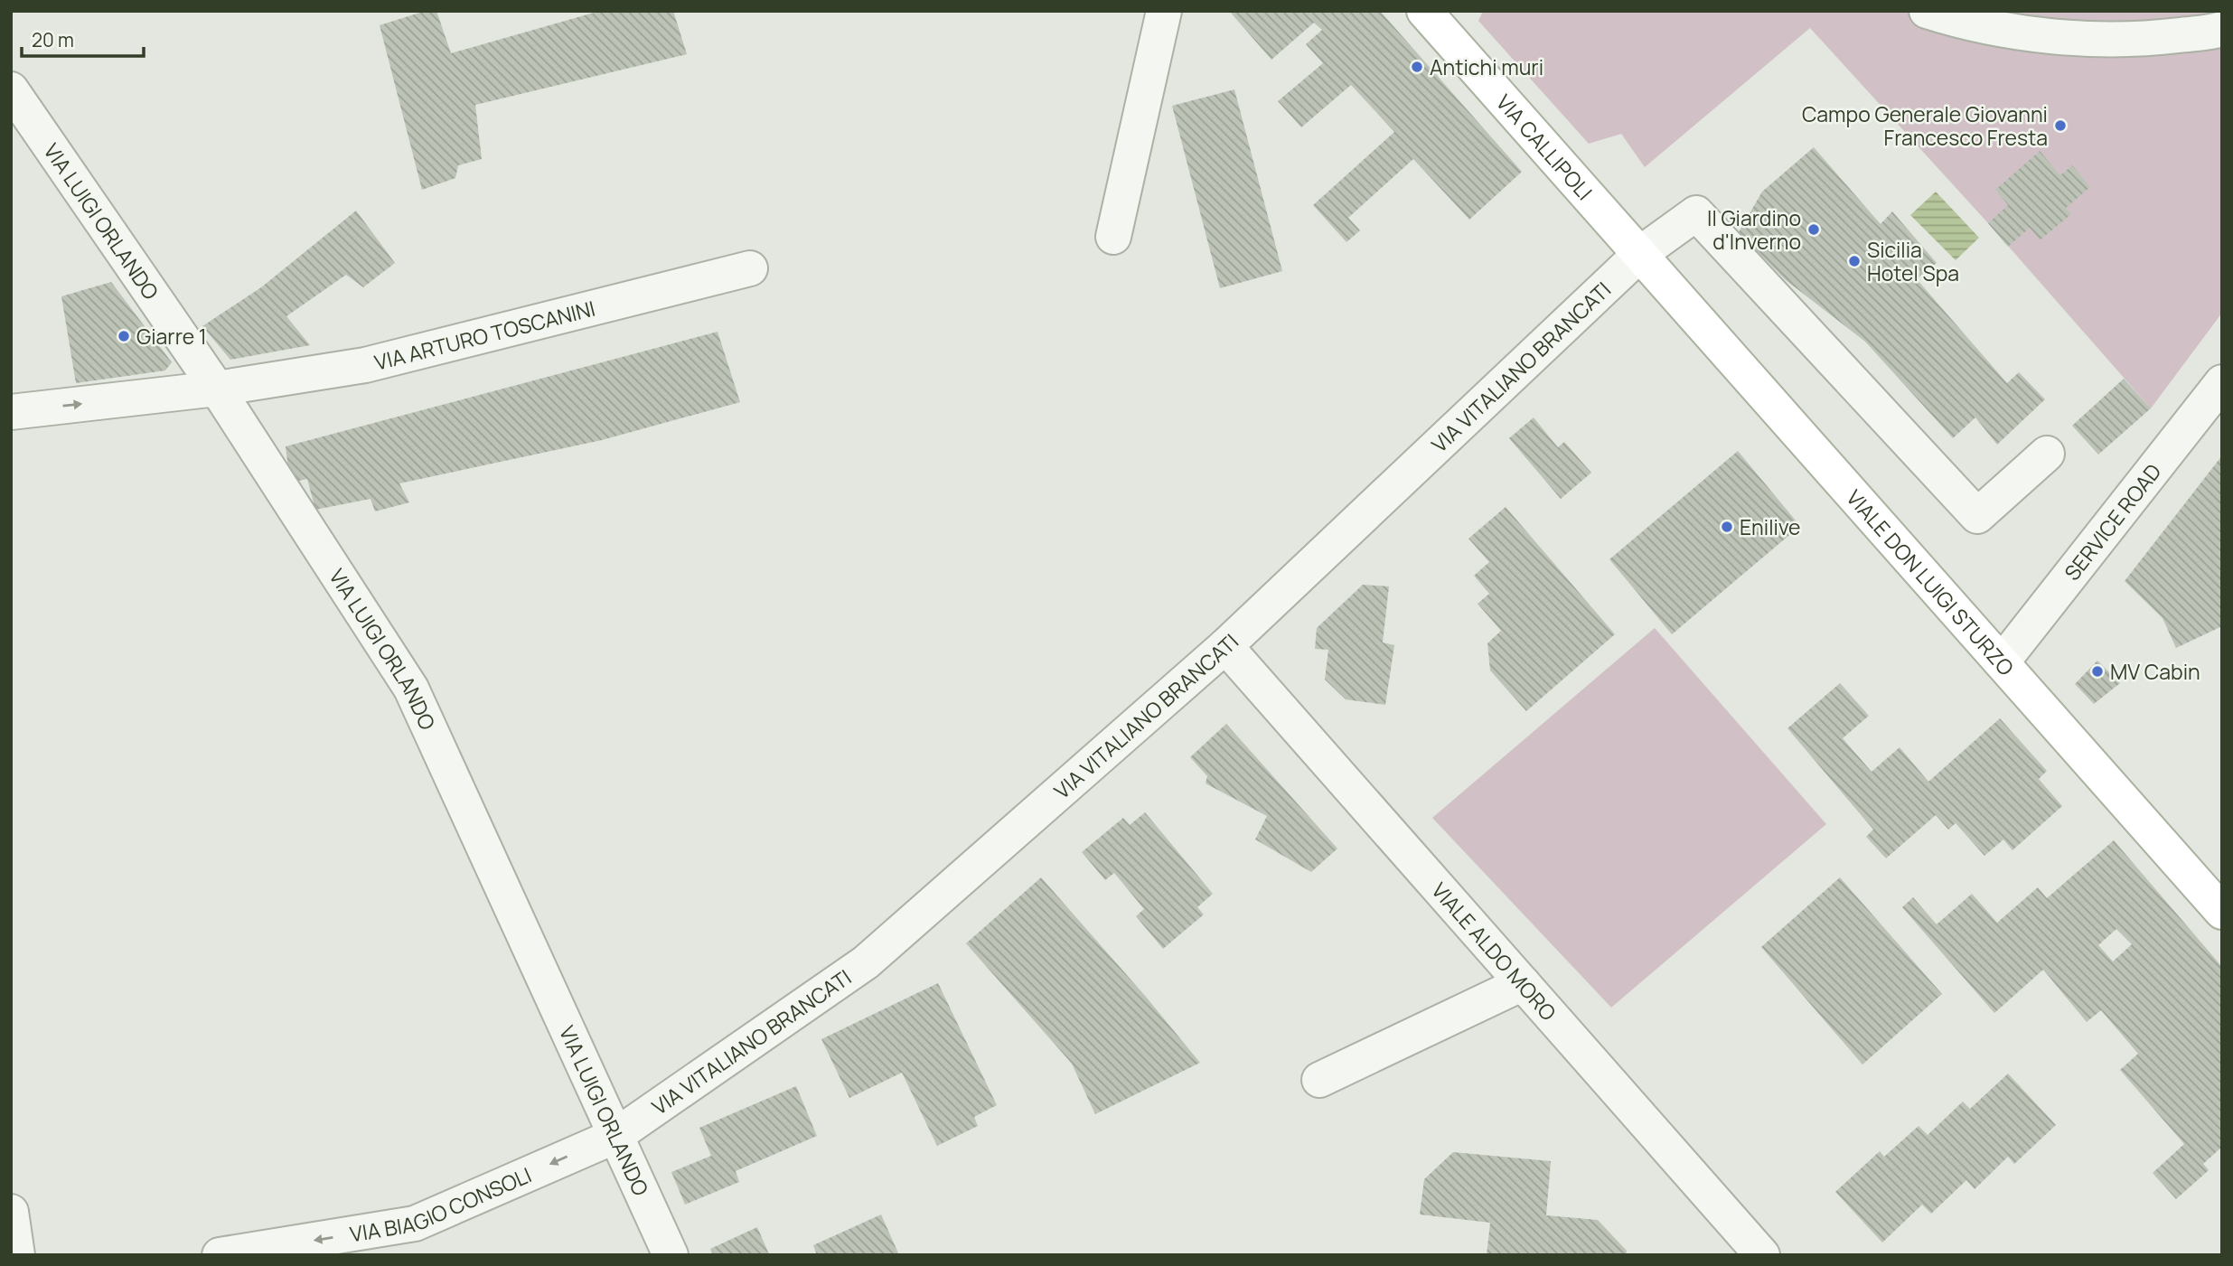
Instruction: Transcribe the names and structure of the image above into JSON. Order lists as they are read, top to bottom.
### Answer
{
  "streets": {
    "main road": ["VIA CALLIPOLI", "VIALE DON LUIGI STURZO"],
    "street": [
      "VIA LUIGI ORLANDO",
      "VIA ARTURO TOSCANINI",
      "VIA VITALIANO BRANCATI",
      "SERVICE ROAD",
      "VIALE ALDO MORO",
      "VIA BIAGIO CONSOLI"
    ]
  },
  "crossings": [
    ["VIA CALLIPOLI", "VIA VITALIANO BRANCATI"],
    ["VIA CALLIPOLI", "VIALE DON LUIGI STURZO"],
    ["VIA LUIGI ORLANDO", "VIA ARTURO TOSCANINI"],
    ["VIA LUIGI ORLANDO", "VIA VITALIANO BRANCATI"],
    ["VIA LUIGI ORLANDO", "VIA BIAGIO CONSOLI"],
    ["VIA VITALIANO BRANCATI", "VIALE DON LUIGI STURZO"],
    ["VIA VITALIANO BRANCATI", "VIALE ALDO MORO"],
    ["VIA VITALIANO BRANCATI", "VIA BIAGIO CONSOLI"],
    ["SERVICE ROAD", "VIALE DON LUIGI STURZO"]
  ],
  "one_way": ["VIA BIAGIO CONSOLI"],
  "places": [
    "Antichi muri",
    "Campo Generale Giovanni Francesco Fresta",
    "Il Giardino d'Inverno",
    "Sicilia Hotel Spa",
    "Giarre 1",
    "Enilive",
    "MV Cabin"
  ],
  "scale_bar": "20 m"
}
